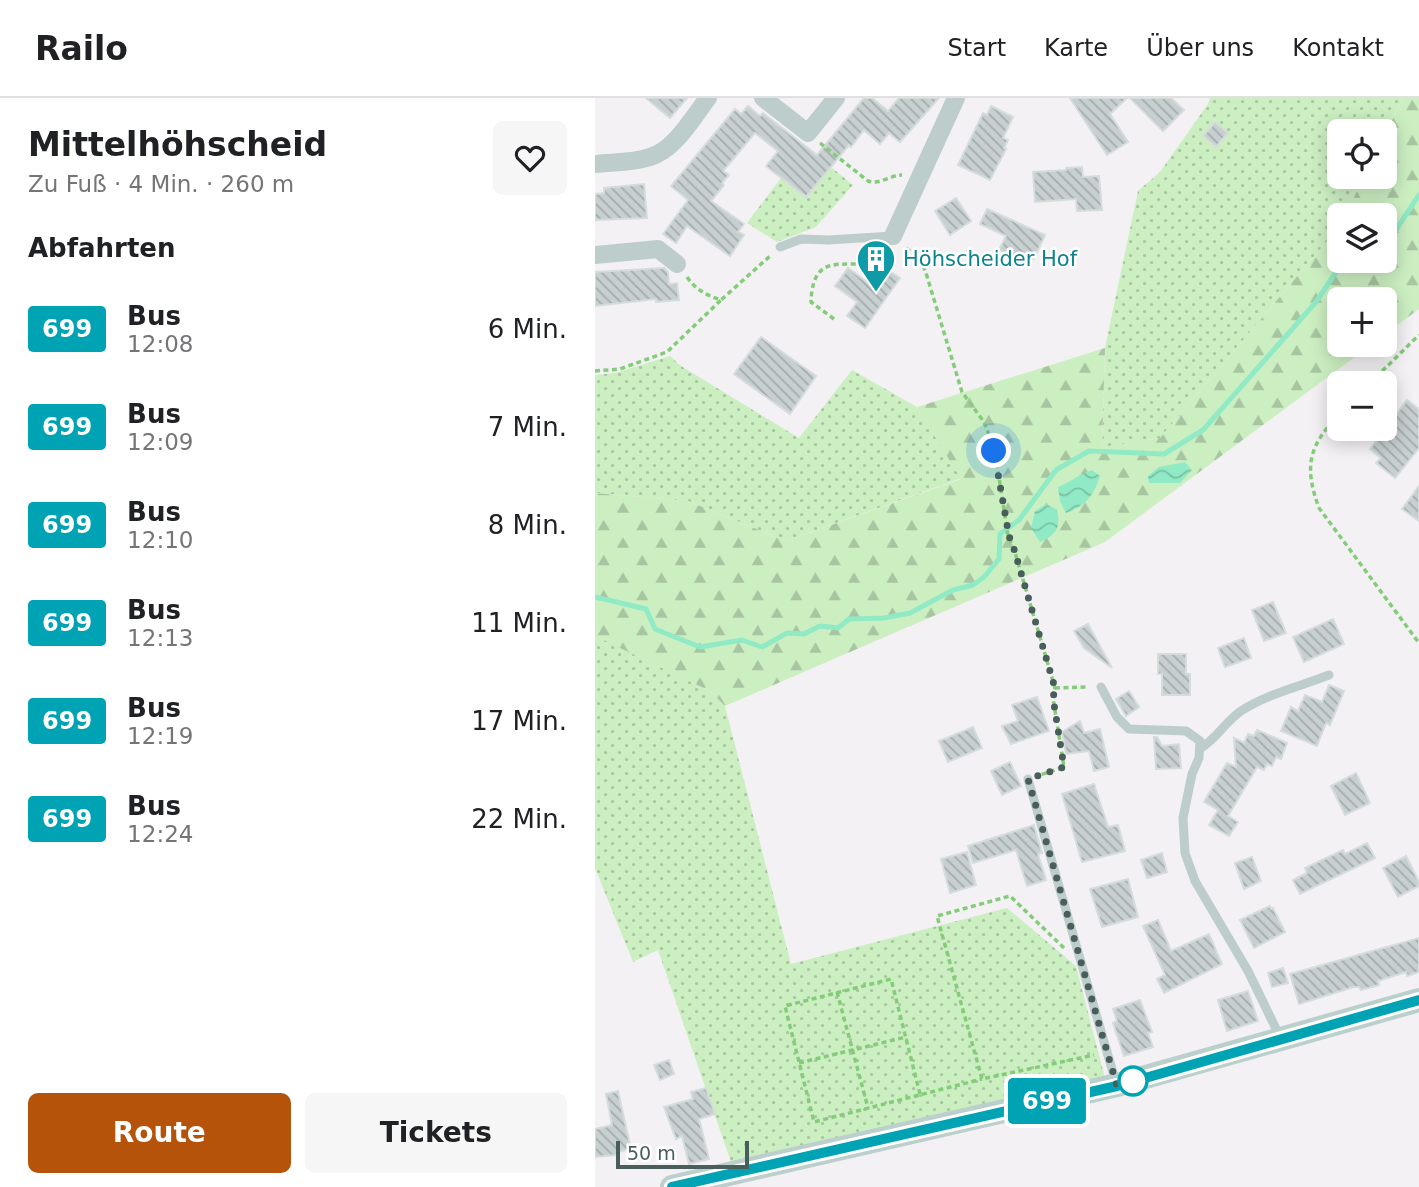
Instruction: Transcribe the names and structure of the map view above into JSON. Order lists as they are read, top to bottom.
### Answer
{
  "places": {
    "building": ["Höhscheider Hof"]
  },
  "lines": ["bus line 699"],
  "scale_bar": "50 m",
  "page": {
    "header": "Railo",
    "nav": [
      "Start",
      "Karte",
      "Über uns",
      "Kontakt"
    ],
    "heading": [
      ["Mittelhöhscheid", "Zu Fuß · 4 Min. · 260 m"],
      "Abfahrten"
    ],
    "on_map": "699",
    "map_buttons": ["+", "−"],
    "list": [
      {
        "mark": "699",
        "name": "Bus",
        "note": "12:08",
        "value": "6 Min."
      },
      {
        "mark": "699",
        "name": "Bus",
        "note": "12:09",
        "value": "7 Min."
      },
      {
        "mark": "699",
        "name": "Bus",
        "note": "12:10",
        "value": "8 Min."
      },
      {
        "mark": "699",
        "name": "Bus",
        "note": "12:13",
        "value": "11 Min."
      },
      {
        "mark": "699",
        "name": "Bus",
        "note": "12:19",
        "value": "17 Min."
      },
      {
        "mark": "699",
        "name": "Bus",
        "note": "12:24",
        "value": "22 Min."
      }
    ],
    "buttons": ["Route", "Tickets"],
    "scale": "50 m"
  }
}
